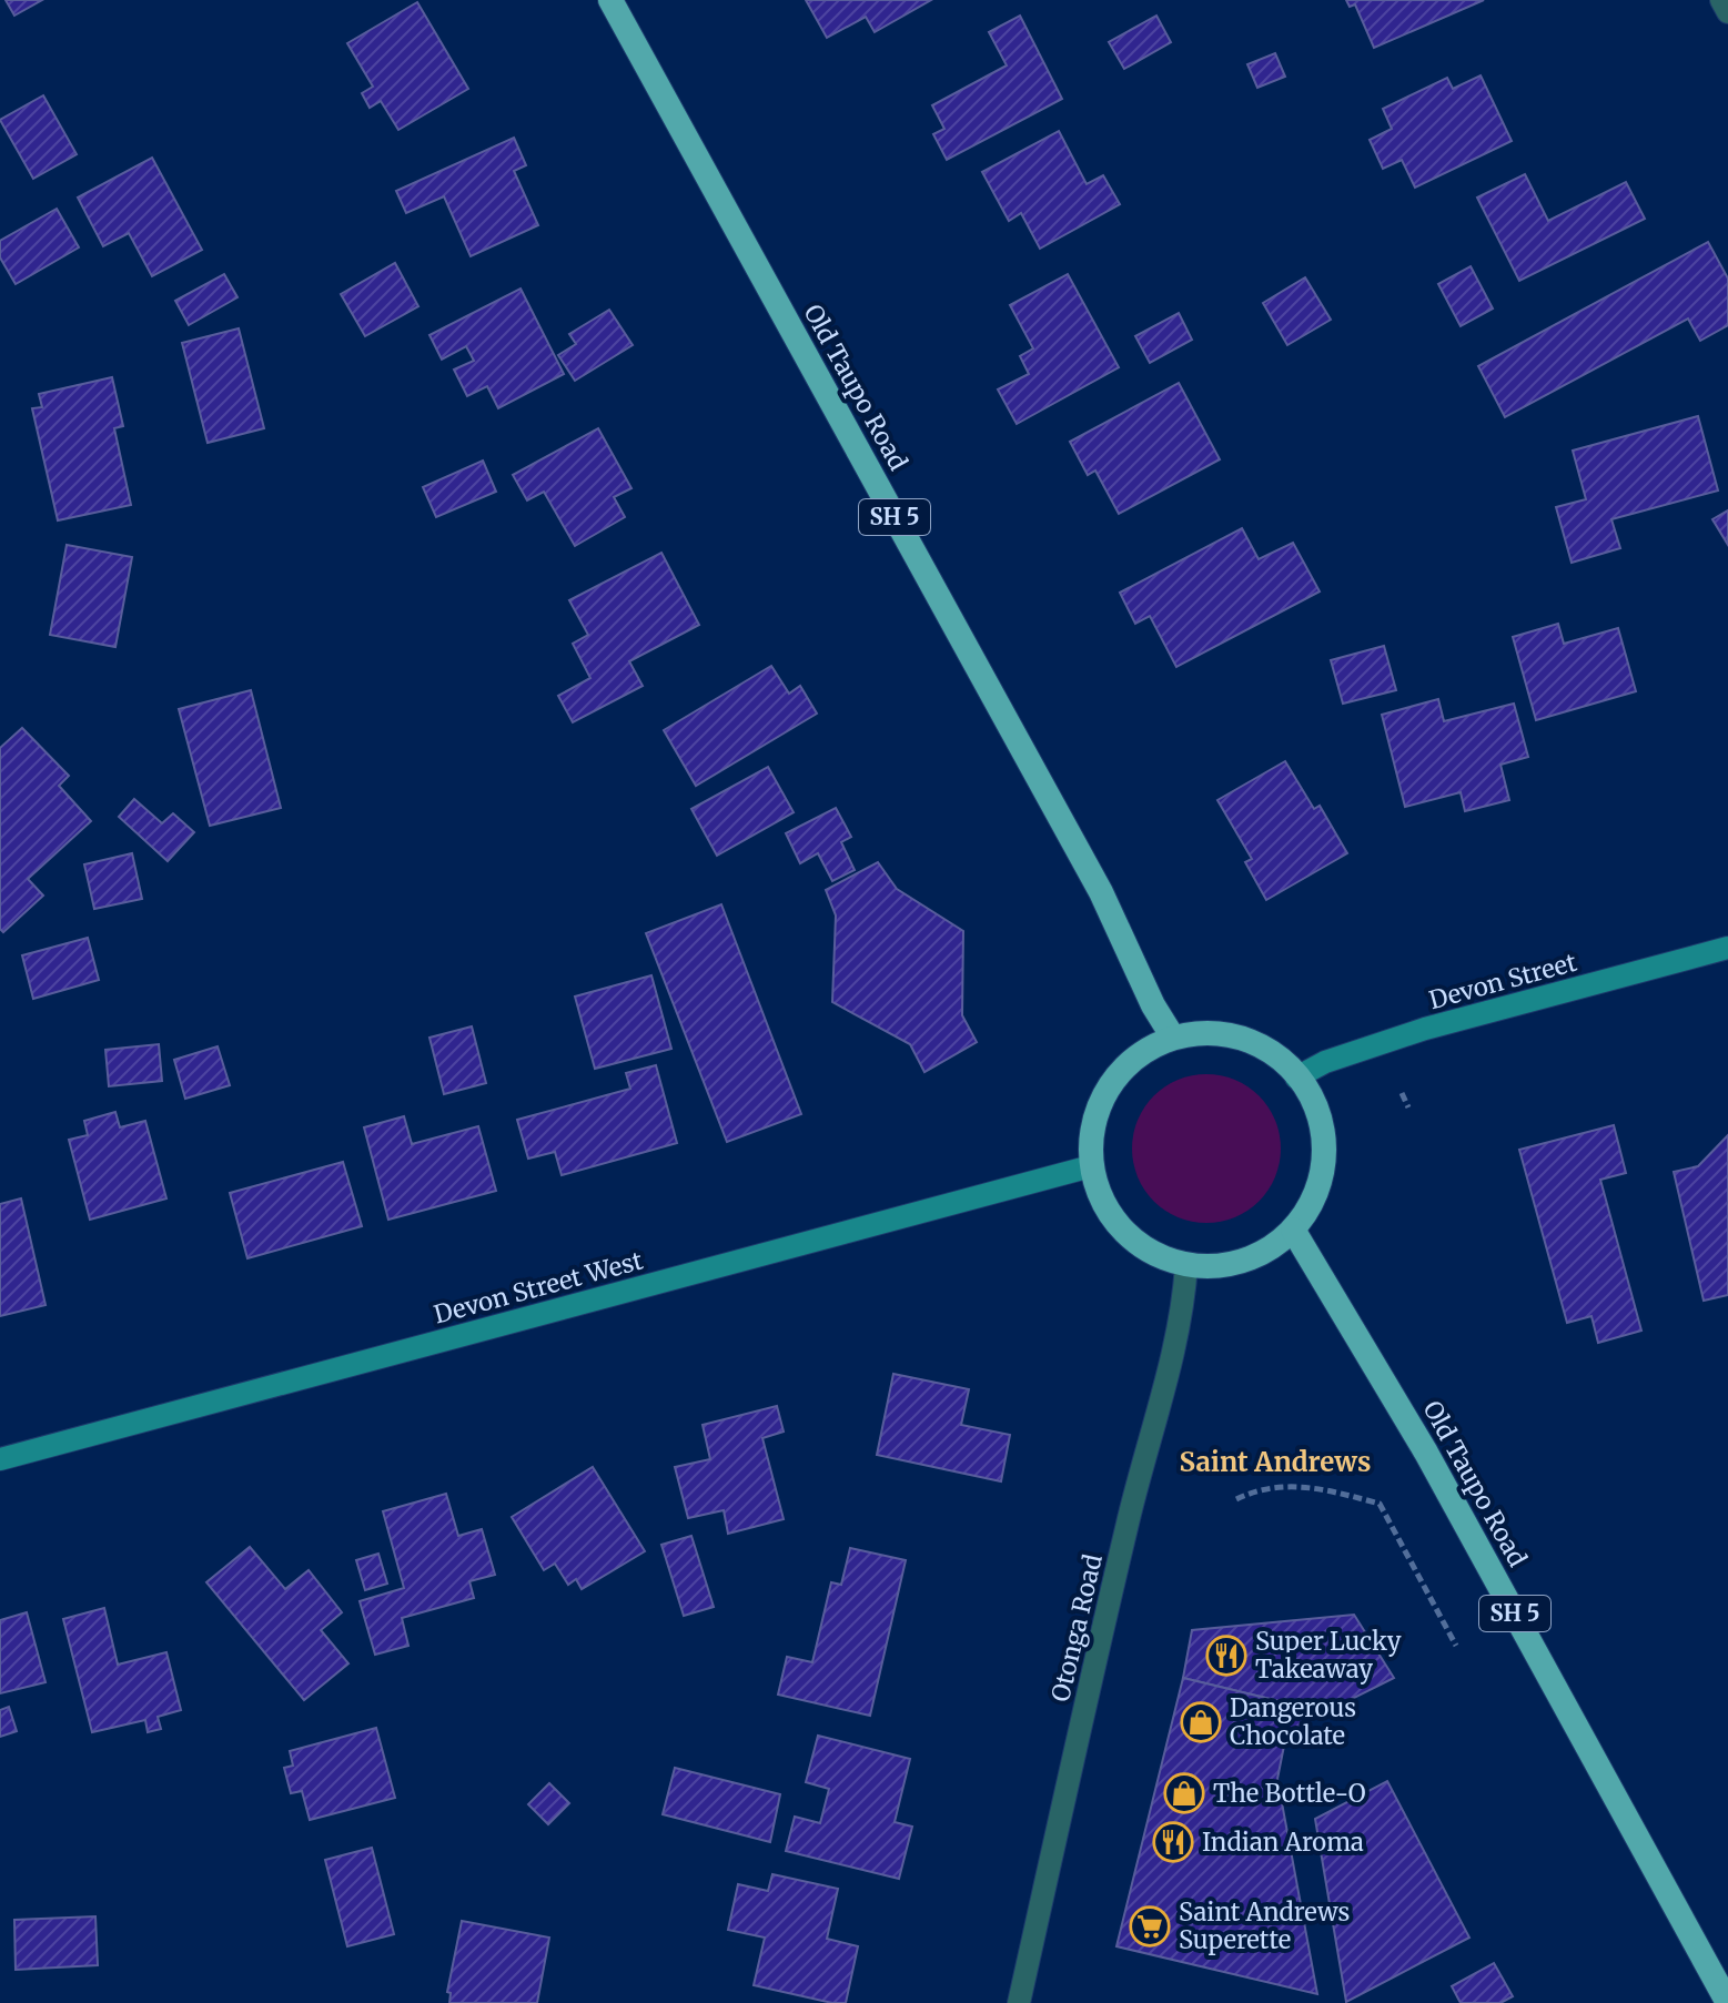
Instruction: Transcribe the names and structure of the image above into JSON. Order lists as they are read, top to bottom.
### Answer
{
  "streets": {
    "highway": ["Old Taupo Road", "SH 5"],
    "main road": ["Devon Street", "Devon Street West"],
    "street": ["Otonga Road"]
  },
  "crossings": [
    ["Old Taupo Road", "Devon Street"],
    ["Old Taupo Road", "Devon Street West"],
    ["Old Taupo Road", "Otonga Road"],
    ["Devon Street", "Devon Street West"],
    ["Devon Street", "Otonga Road"],
    ["Devon Street West", "Otonga Road"]
  ],
  "districts": ["Saint Andrews"],
  "places": {
    "restaurant": ["Super Lucky Takeaway", "Indian Aroma"],
    "shop": ["Dangerous Chocolate", "The Bottle-O"],
    "supermarket": ["Saint Andrews Superette"]
  }
}
